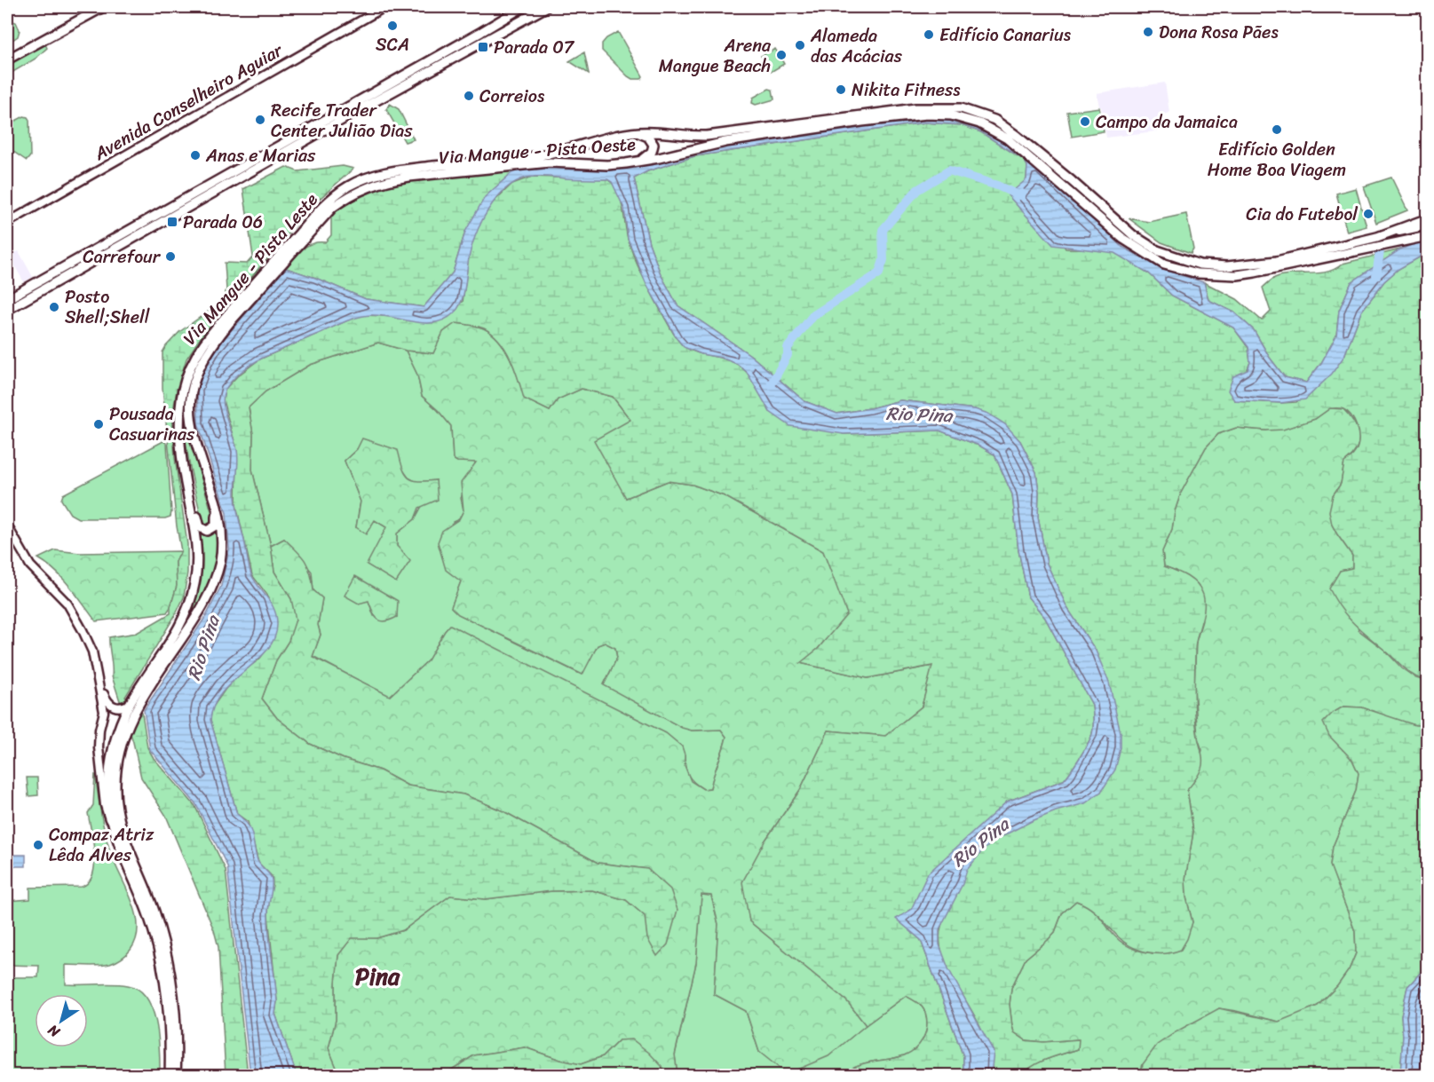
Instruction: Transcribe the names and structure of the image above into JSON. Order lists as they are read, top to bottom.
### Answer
{
  "streets": {
    "main road": ["Avenida Conselheiro Aguiar", "Via Mangue - Pista Oeste", "Via Mangue - Pista Leste"]
  },
  "crossings": [
    ["Via Mangue - Pista Oeste", "Via Mangue - Pista Leste"]
  ],
  "districts": ["Pina"],
  "water": ["Rio Pina"],
  "places": {
    "other": [
      "SCA",
      "Dona Rosa Pães",
      "Edifício Canarius",
      "Alameda das Acácias",
      "Arena Mangue Beach",
      "Nikita Fitness",
      "Correios",
      "Recife Trader Center Julião Dias",
      "Campo da Jamaica",
      "Edifício Golden Home Boa Viagem",
      "Anas e Marias",
      "Cia do Futebol",
      "Carrefour",
      "Posto Shell;Shell",
      "Pousada Casuarinas",
      "Compaz Atriz Lêda Alves"
    ],
    "transit": ["Parada 07", "Parada 06"]
  },
  "north": "bottom left"
}
